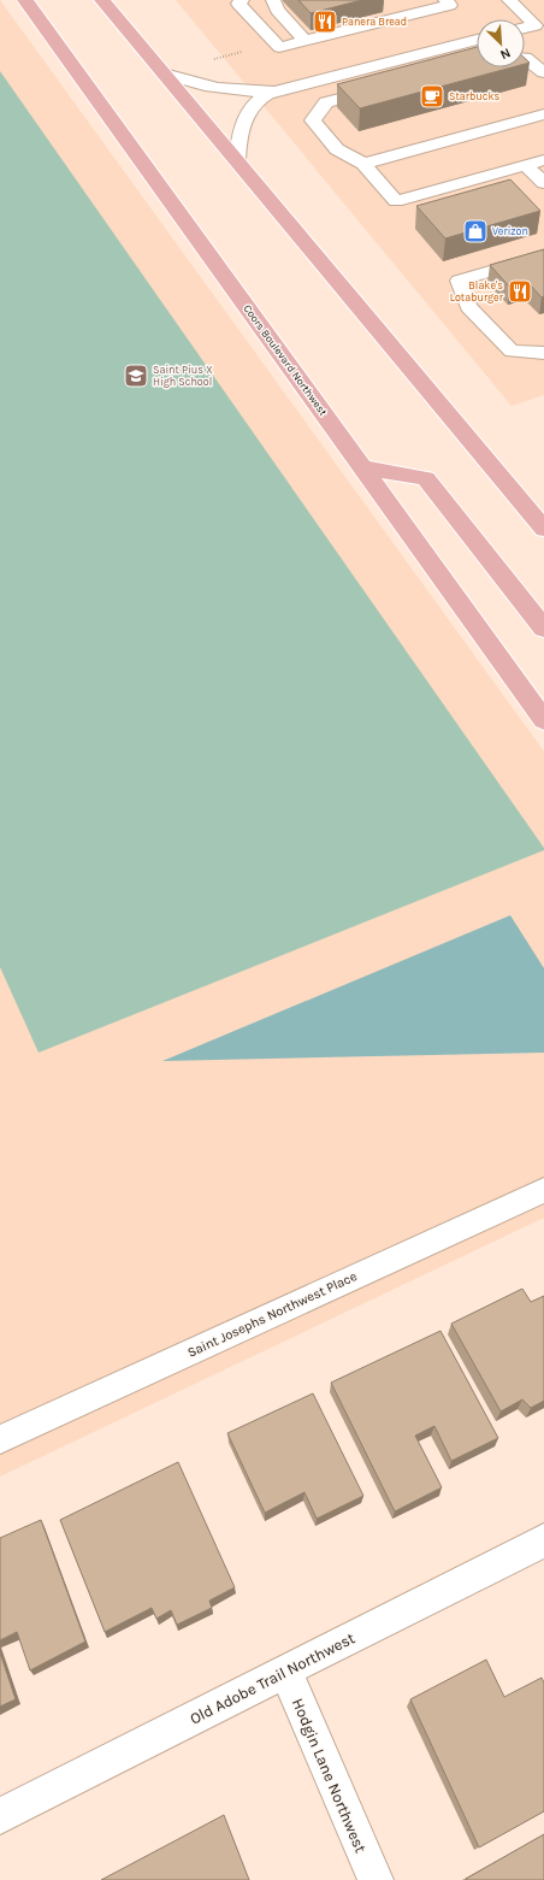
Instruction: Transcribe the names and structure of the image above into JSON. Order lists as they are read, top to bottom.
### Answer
{
  "streets": {
    "main road": ["Coors Boulevard Northwest"],
    "street": ["Old Adobe Trail Northwest", "Hodgin Lane Northwest"],
    "lane": ["Saint Josephs Northwest Place"]
  },
  "crossings": [
    ["Old Adobe Trail Northwest", "Hodgin Lane Northwest"]
  ],
  "places": {
    "restaurant": ["Panera Bread", "Blake's Lotaburger"],
    "cafe": ["Starbucks"],
    "shop": ["Verizon"],
    "school or university": ["Saint Pius X High School"]
  },
  "north": "bottom right"
}
